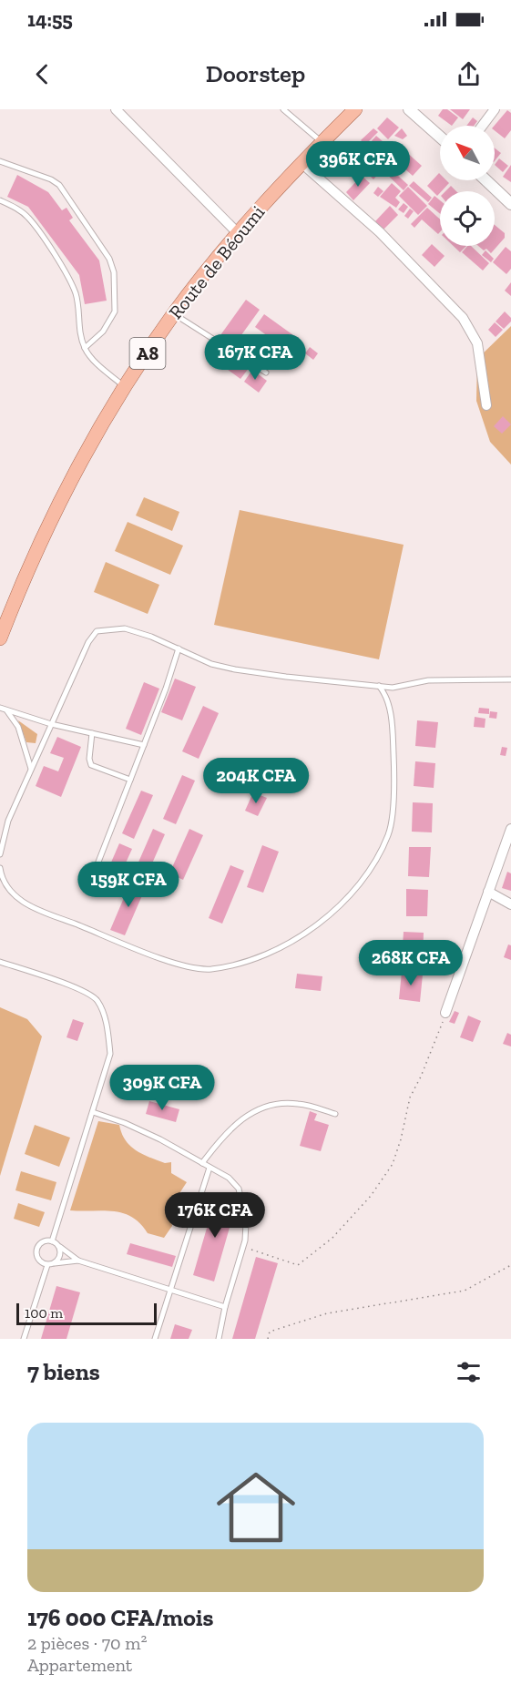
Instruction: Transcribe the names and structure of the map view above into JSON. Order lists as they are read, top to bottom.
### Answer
{
  "streets": {
    "main road": ["Route de Béoumi", "A8"]
  },
  "scale_bar": "100 m",
  "north": "top left",
  "page": {
    "status": "14:55",
    "header": "Doorstep",
    "price": [
      "396K CFA",
      "167K CFA",
      "204K CFA",
      "159K CFA",
      "268K CFA",
      "309K CFA",
      "176K CFA"
    ],
    "scale": "100 m",
    "heading": "7 biens",
    "list": [
      {
        "name": "176 000 CFA/mois",
        "note": "2 pièces · 70 m² · Appartement"
      }
    ]
  }
}
